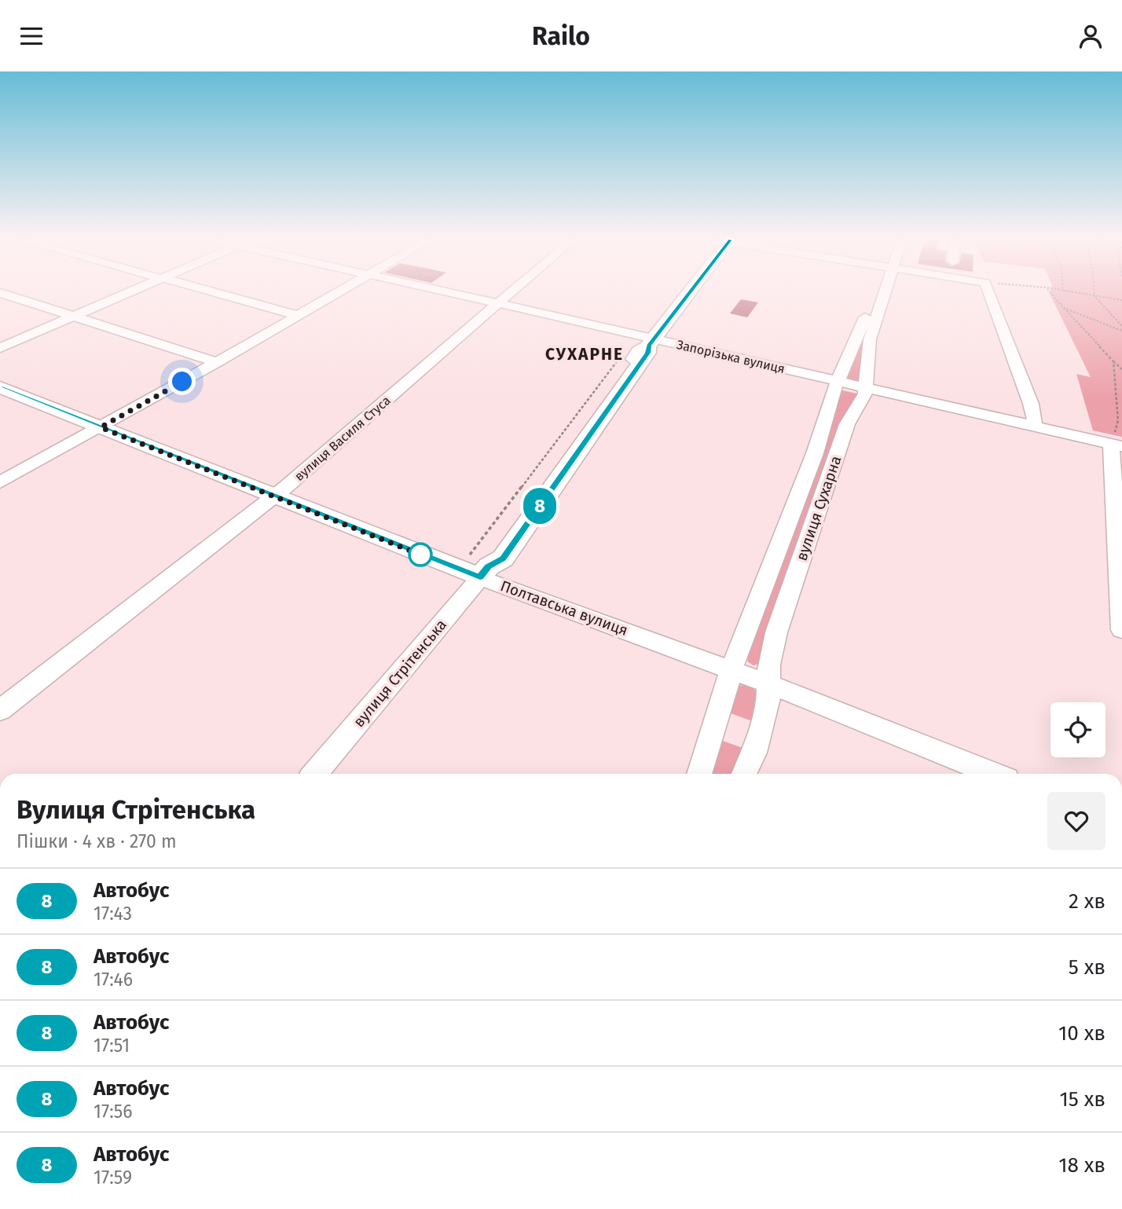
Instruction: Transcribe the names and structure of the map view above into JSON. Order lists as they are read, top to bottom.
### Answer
{
  "streets": {
    "main road": ["Полтавська вулиця", "вулиця Стрітенська"],
    "street": ["Запорізька вулиця", "вулиця Василя Стуса", "вулиця Сухарна"]
  },
  "crossings": [
    ["Запорізька вулиця", "вулиця Василя Стуса"],
    ["Запорізька вулиця", "вулиця Сухарна"],
    ["Запорізька вулиця", "вулиця Стрітенська"],
    ["вулиця Василя Стуса", "Полтавська вулиця"],
    ["вулиця Сухарна", "Полтавська вулиця"],
    ["Полтавська вулиця", "вулиця Стрітенська"]
  ],
  "districts": ["СУХАРНЕ"],
  "lines": ["bus line 8"],
  "page": {
    "header": "Railo",
    "on_map": "8",
    "heading": ["Вулиця Стрітенська", "Пішки · 4 хв · 270 m"],
    "list": [
      {
        "mark": "8",
        "name": "Автобус",
        "note": "17:43",
        "value": "2 хв"
      },
      {
        "mark": "8",
        "name": "Автобус",
        "note": "17:46",
        "value": "5 хв"
      },
      {
        "mark": "8",
        "name": "Автобус",
        "note": "17:51",
        "value": "10 хв"
      },
      {
        "mark": "8",
        "name": "Автобус",
        "note": "17:56",
        "value": "15 хв"
      },
      {
        "mark": "8",
        "name": "Автобус",
        "note": "17:59",
        "value": "18 хв"
      }
    ]
  }
}
